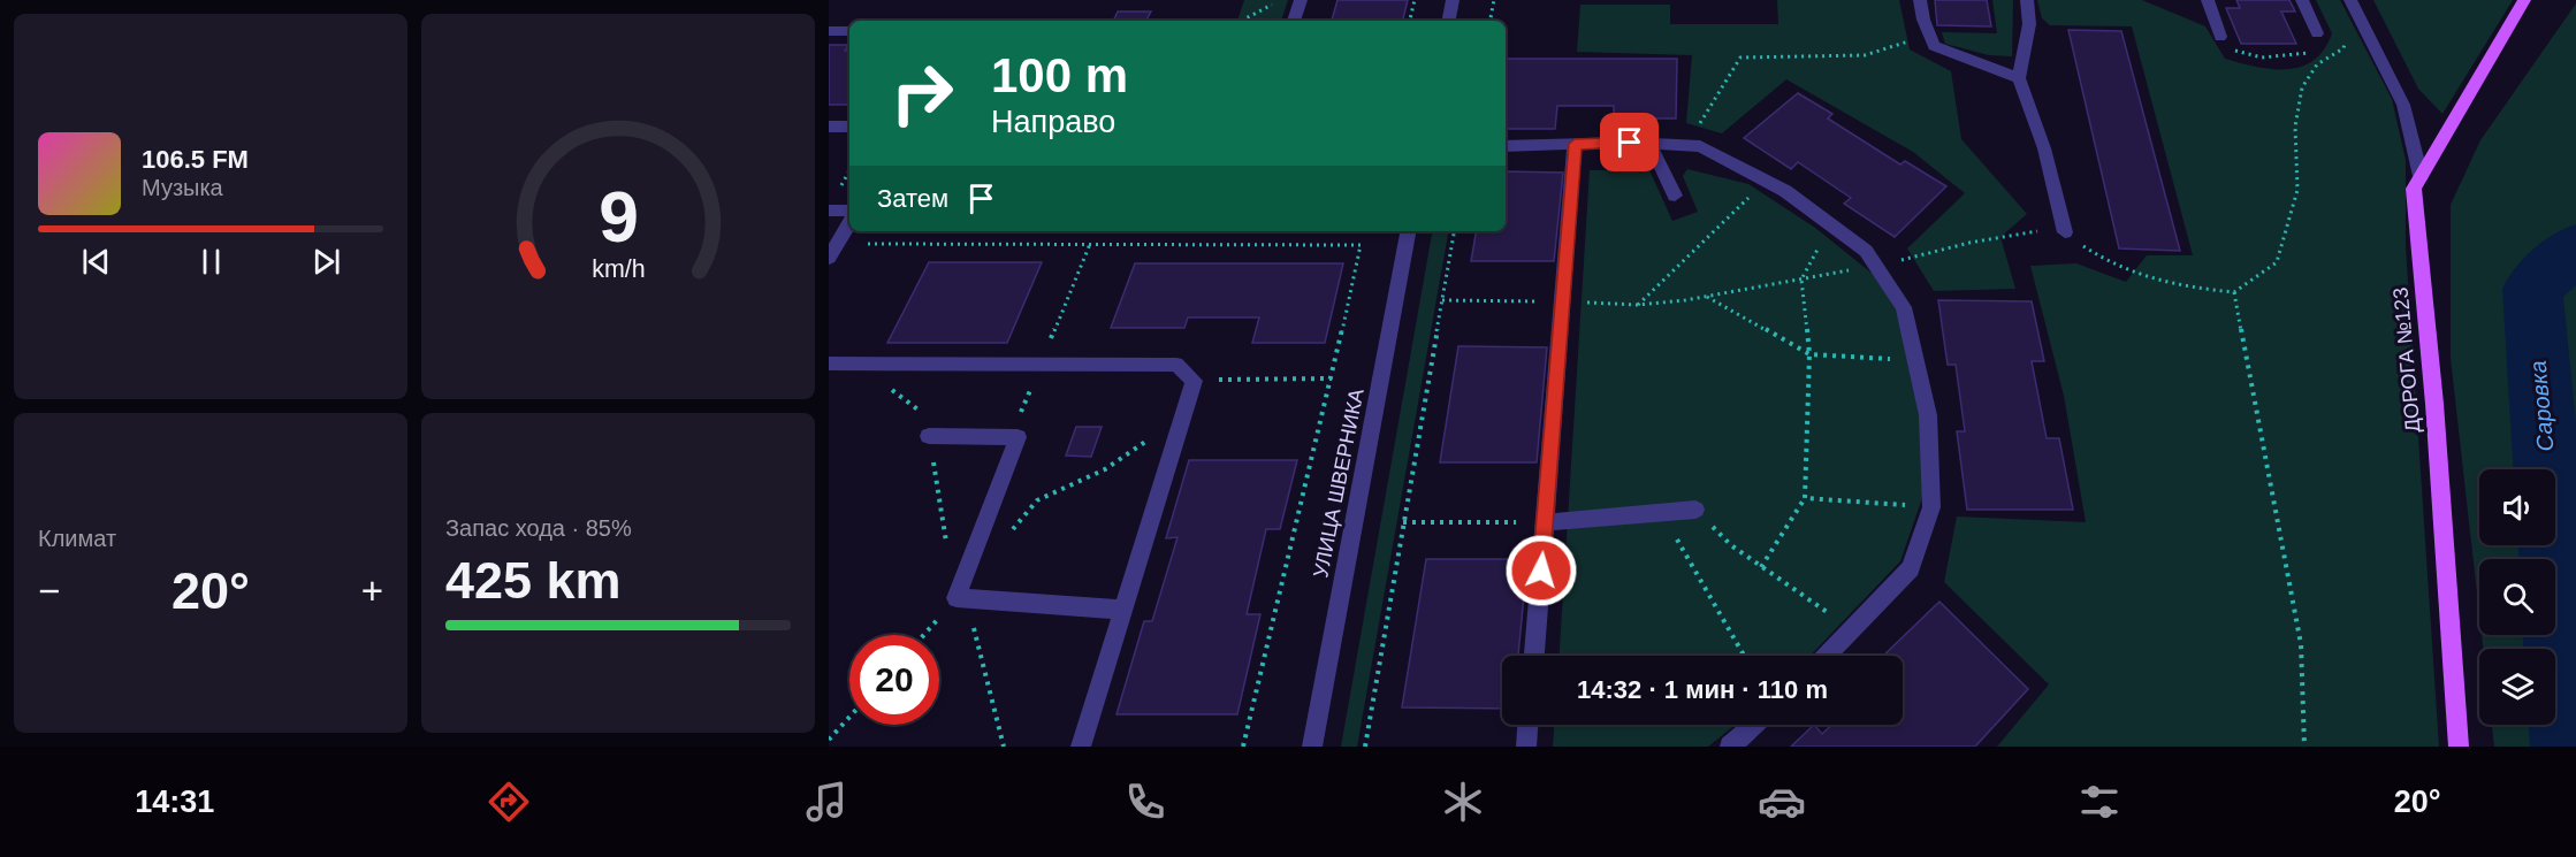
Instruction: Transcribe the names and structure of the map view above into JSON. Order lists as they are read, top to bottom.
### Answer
{
  "streets": {
    "main road": ["ДОРОГА №123"],
    "street": ["УЛИЦА ШВЕРНИКА"]
  },
  "water": ["Саровка"],
  "page": {
    "turn": ["100 m", "Направо"],
    "song": ["106.5 FM", "Музыка"],
    "then": "Затем",
    "tile": [
      "Климат",
      ["Запас хода · 85%", "425 km"]
    ],
    "heat": ["−", "20°", "+"],
    "limit": "20",
    "trip": "14:32 · 1 мин · 110 m",
    "tabs": ["14:31", "20°"],
    "gauge": ["9", "km/h"]
  }
}
